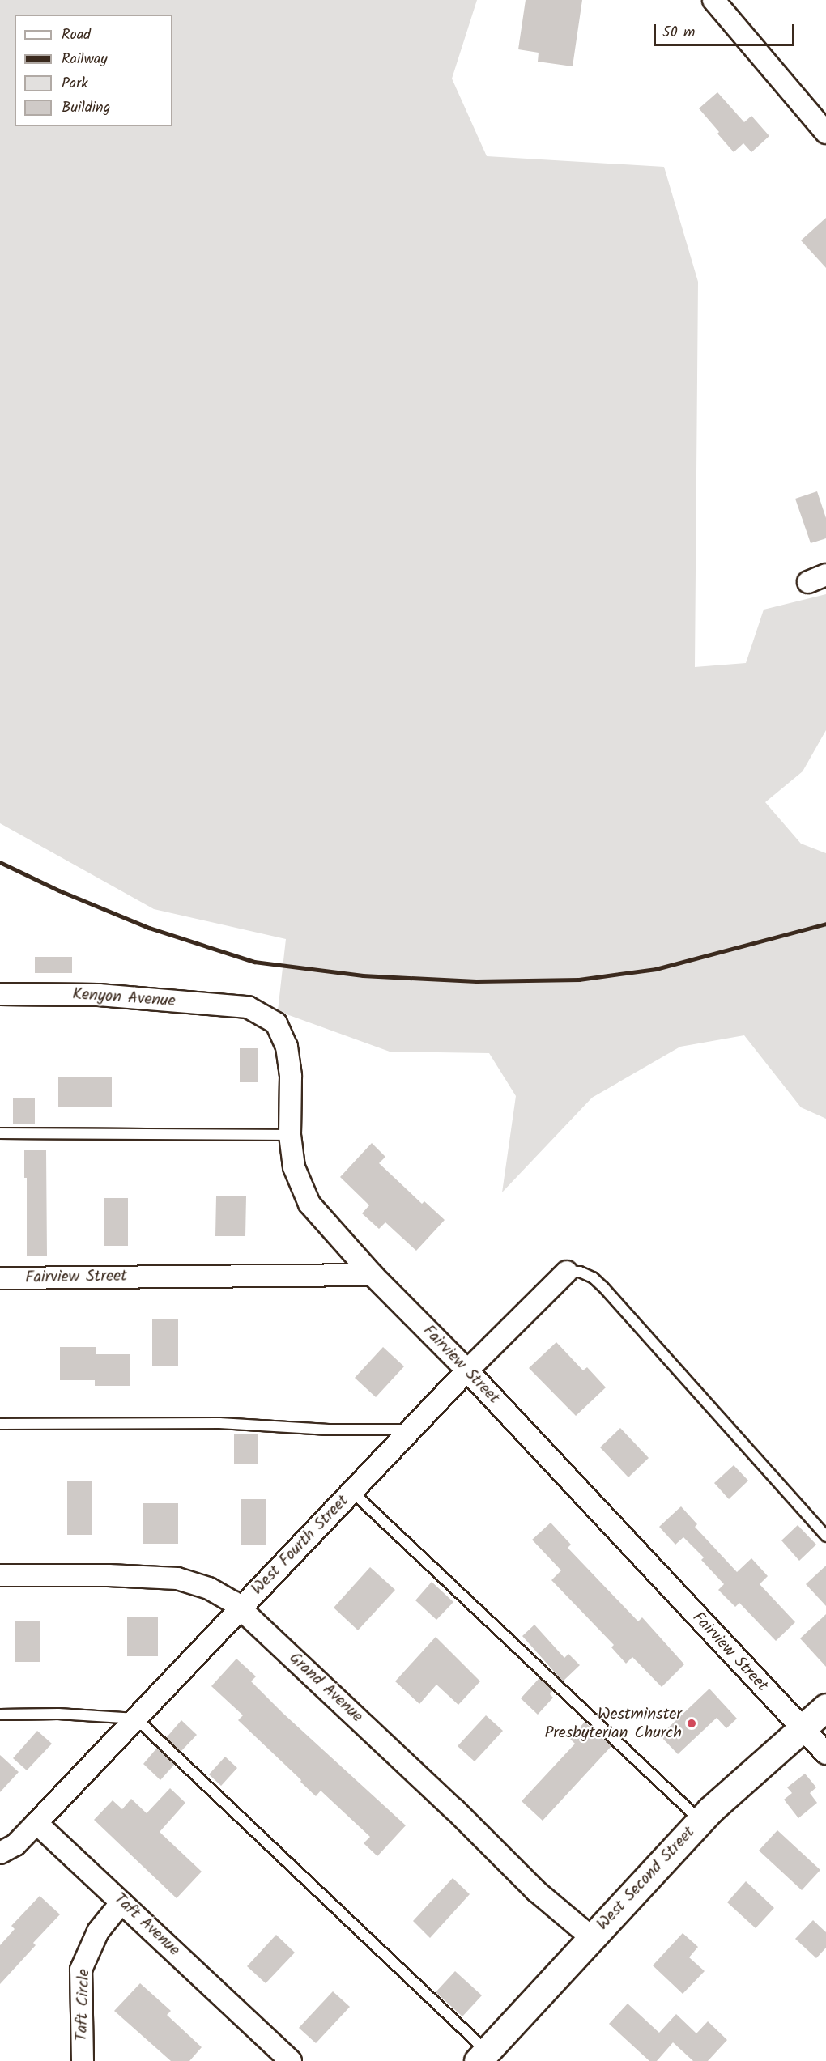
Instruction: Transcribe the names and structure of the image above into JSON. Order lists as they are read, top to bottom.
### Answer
{
  "streets": {
    "main road": ["West Second Street"],
    "street": [
      "Kenyon Avenue",
      "Fairview Street",
      "West Fourth Street",
      "Grand Avenue",
      "Taft Avenue",
      "Taft Circle"
    ]
  },
  "crossings": [
    ["Fairview Street", "West Fourth Street"],
    ["Fairview Street", "West Second Street"],
    ["West Fourth Street", "Grand Avenue"],
    ["West Fourth Street", "Taft Avenue"],
    ["Grand Avenue", "West Second Street"],
    ["Taft Avenue", "Taft Circle"]
  ],
  "places": ["Westminster Presbyterian Church"],
  "legend": [
    "Road",
    "Railway",
    "Park",
    "Building"
  ],
  "scale_bar": "50 m"
}
